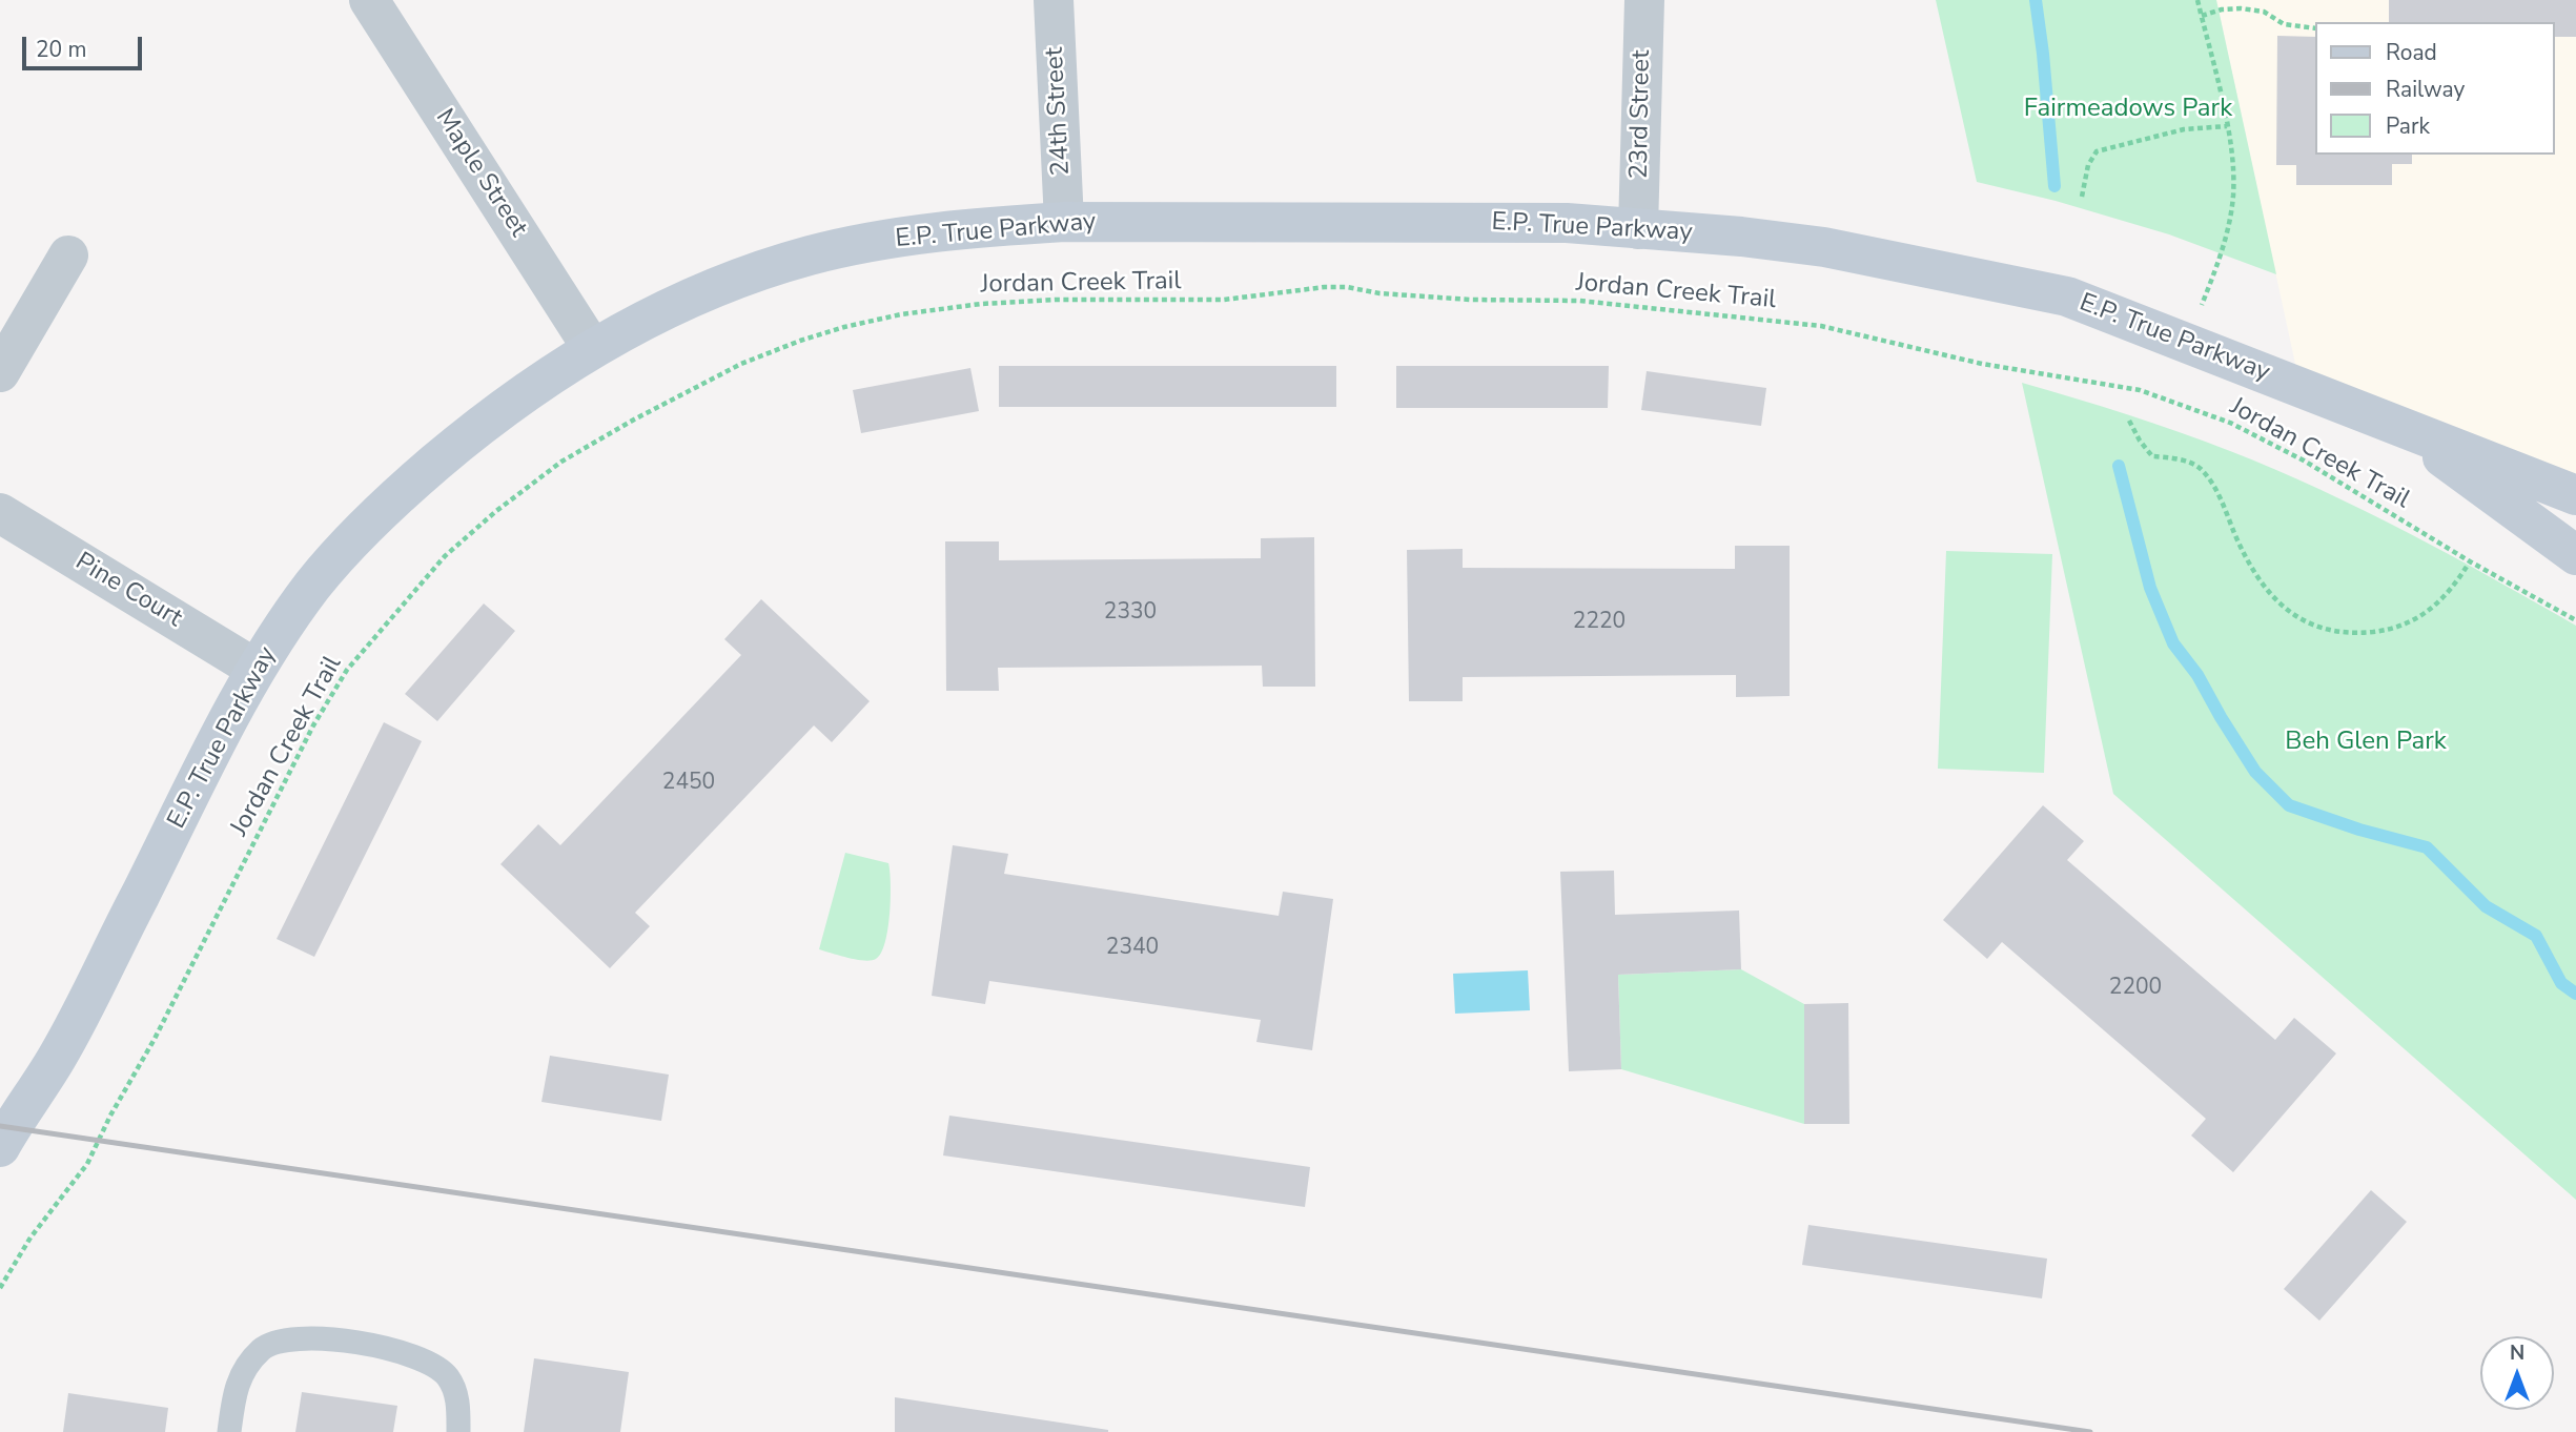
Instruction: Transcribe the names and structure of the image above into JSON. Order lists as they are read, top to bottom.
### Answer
{
  "streets": {
    "main road": ["E.P. True Parkway"],
    "street": [
      "24th Street",
      "23rd Street",
      "Maple Street",
      "Pine Court"
    ],
    "path": ["Jordan Creek Trail"]
  },
  "crossings": [
    ["24th Street", "E.P. True Parkway"],
    ["23rd Street", "E.P. True Parkway"],
    ["Maple Street", "E.P. True Parkway"],
    ["E.P. True Parkway", "Pine Court"]
  ],
  "parks": ["Fairmeadows Park", "Beh Glen Park"],
  "house_numbers": [
    "2330",
    "2220",
    "2450",
    "2340",
    "2200"
  ],
  "legend": ["Road", "Railway", "Park"],
  "scale_bar": "20 m",
  "north": "top"
}
